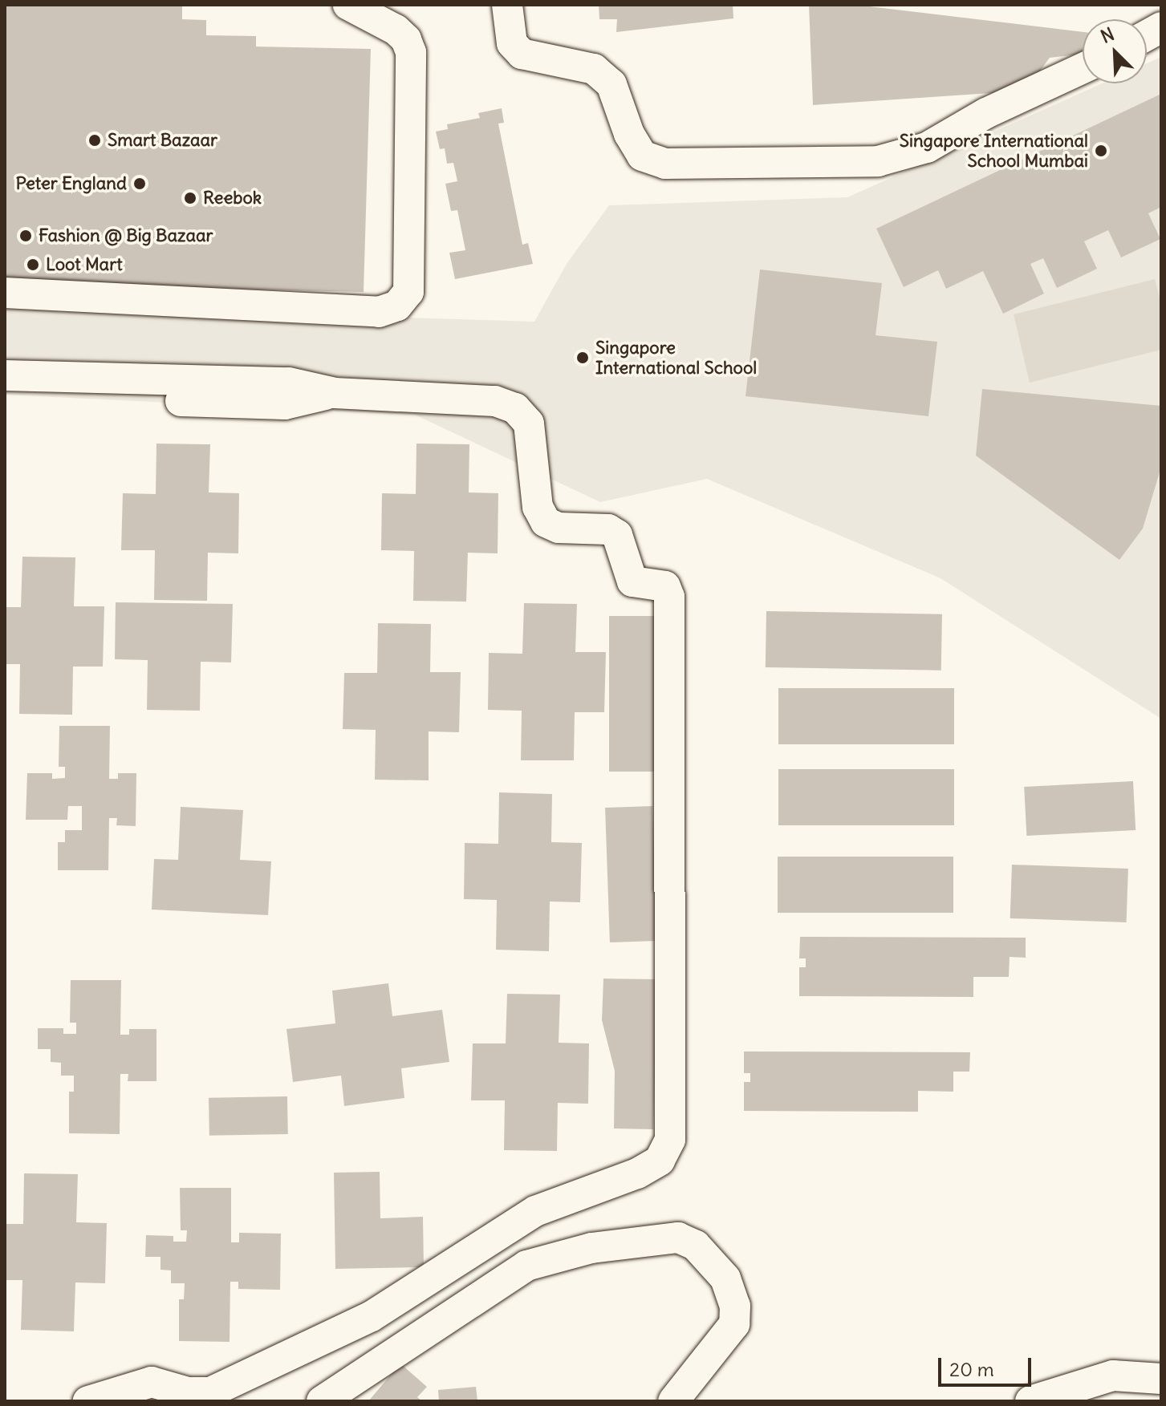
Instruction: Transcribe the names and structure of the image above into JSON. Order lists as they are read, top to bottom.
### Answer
{
  "places": [
    "Smart Bazaar",
    "Singapore International School Mumbai",
    "Peter England",
    "Reebok",
    "Fashion @ Big Bazaar",
    "Loot Mart",
    "Singapore International School"
  ],
  "scale_bar": "20 m",
  "north": "top left"
}
